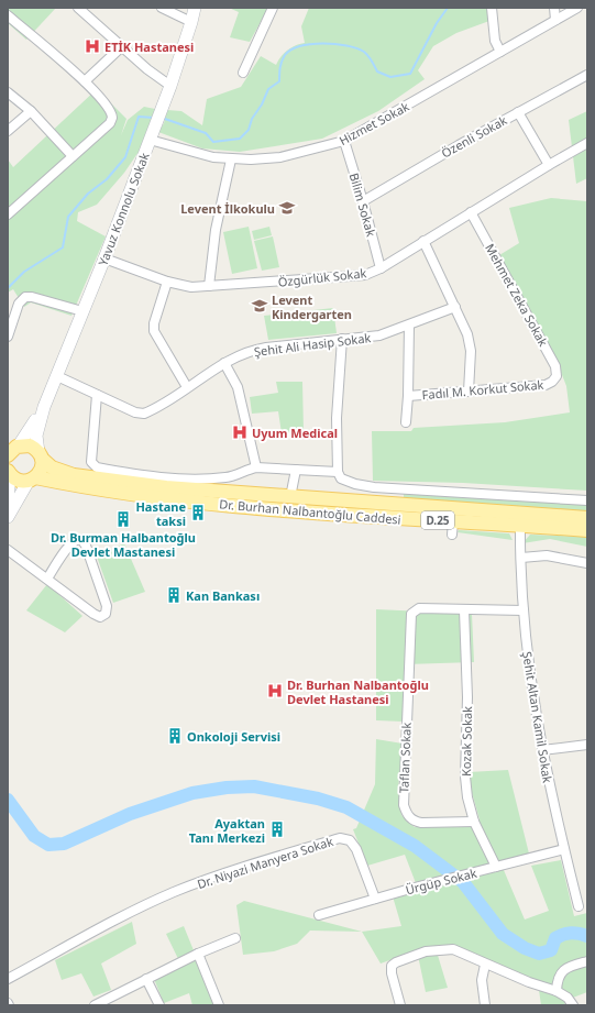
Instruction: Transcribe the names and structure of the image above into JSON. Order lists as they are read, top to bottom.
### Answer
{
  "streets": {
    "main road": ["Dr. Burhan Nalbantoğlu Caddesi", "D.25"],
    "street": [
      "Hizmet Sokak",
      "Özenli Sokak",
      "Bilim Sokak",
      "Yavuz Konnolu Sokak",
      "Özgürlük Sokak",
      "Mehmet Zeka Sokak",
      "Şehit Ali Hasip Sokak",
      "Fadıl M. Korkut Sokak",
      "Şehit Altan Kamil Sokak",
      "Kozak Sokak",
      "Taflan Sokak",
      "Dr. Niyazi Manyera Sokak",
      "Ürgüp Sokak"
    ]
  },
  "crossings": [
    ["Hizmet Sokak", "Bilim Sokak"],
    ["Hizmet Sokak", "Yavuz Konnolu Sokak"],
    ["Özenli Sokak", "Bilim Sokak"],
    ["Bilim Sokak", "Özgürlük Sokak"],
    ["Yavuz Konnolu Sokak", "Özgürlük Sokak"],
    ["Yavuz Konnolu Sokak", "Şehit Ali Hasip Sokak"],
    ["Yavuz Konnolu Sokak", "Dr. Burhan Nalbantoğlu Caddesi"],
    ["Yavuz Konnolu Sokak", "D.25"],
    ["Özgürlük Sokak", "Mehmet Zeka Sokak"],
    ["Mehmet Zeka Sokak", "Fadıl M. Korkut Sokak"],
    ["Dr. Burhan Nalbantoğlu Caddesi", "D.25"],
    ["Dr. Burhan Nalbantoğlu Caddesi", "Şehit Altan Kamil Sokak"],
    ["Şehit Altan Kamil Sokak", "Taflan Sokak"],
    ["Şehit Altan Kamil Sokak", "Ürgüp Sokak"],
    ["Kozak Sokak", "Taflan Sokak"],
    ["Kozak Sokak", "Ürgüp Sokak"],
    ["Dr. Niyazi Manyera Sokak", "Ürgüp Sokak"]
  ],
  "places": {
    "hospital": ["ETİK Hastanesi", "Uyum Medical", "Dr. Burhan Nalbantoğlu Devlet Hastanesi"],
    "school or university": ["Levent İlkokulu", "Levent Kindergarten"],
    "building": [
      "Hastane taksi",
      "Dr. Burman Halbantoğlu Devlet Mastanesi",
      "Kan Bankası",
      "Onkoloji Servisi",
      "Ayaktan Tanı Merkezi"
    ]
  }
}
